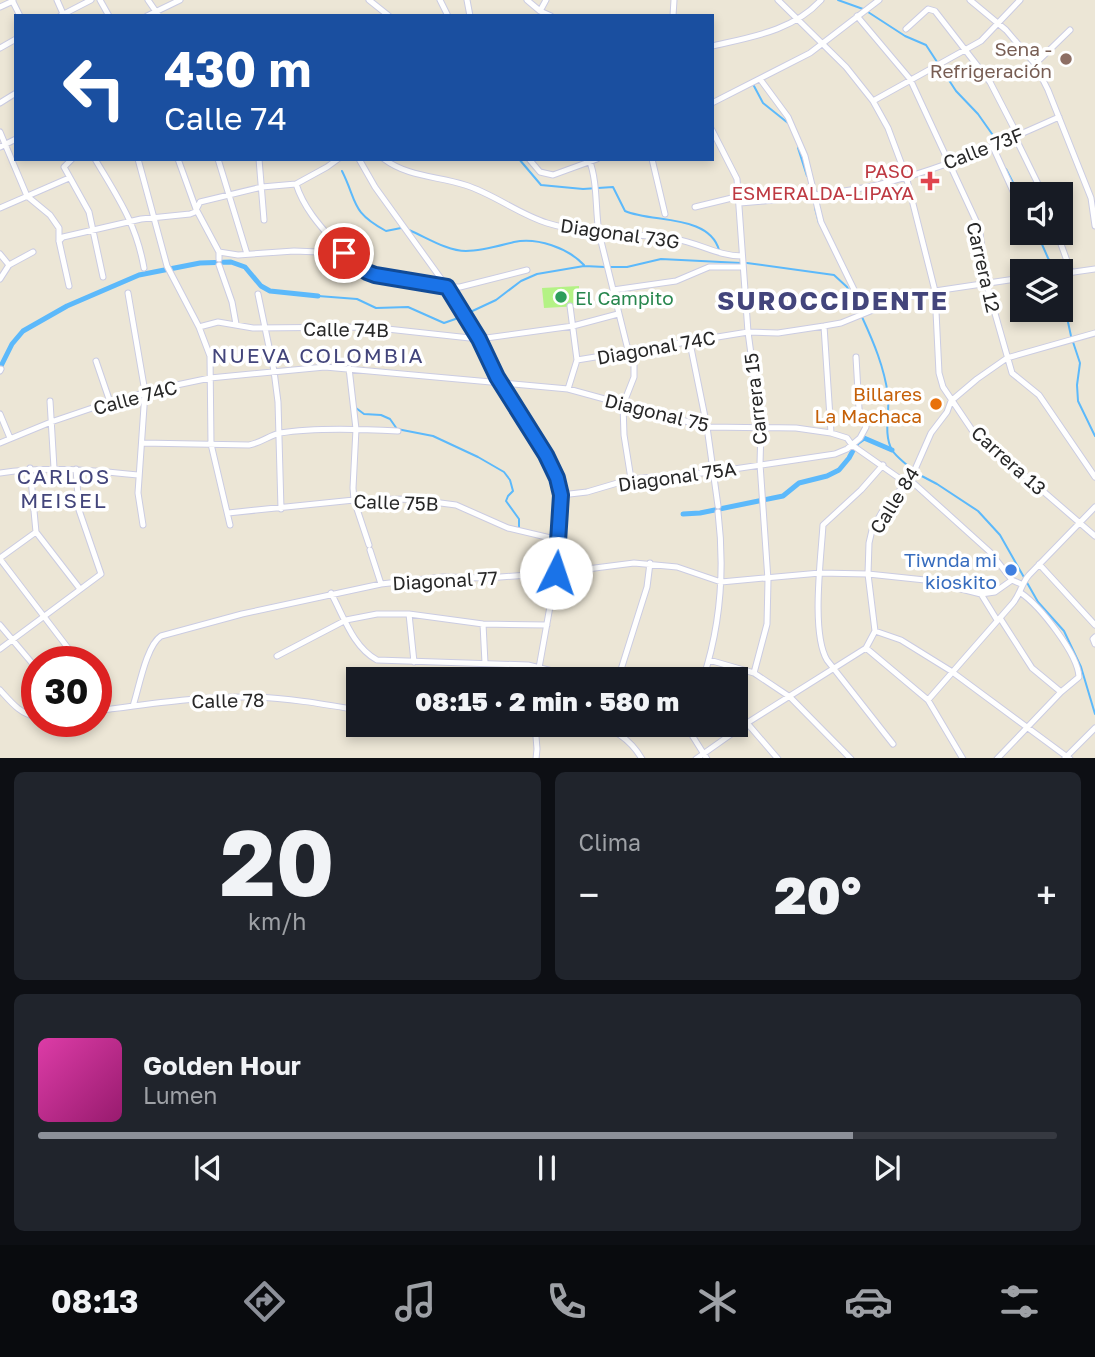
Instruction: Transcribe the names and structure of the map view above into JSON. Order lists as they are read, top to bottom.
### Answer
{
  "streets": {
    "street": [
      "Calle 73F",
      "Diagonal 73G",
      "Carrera 12",
      "Calle 74B",
      "Diagonal 74C",
      "Calle 74C",
      "Carrera 15",
      "Diagonal 75",
      "Carrera 13",
      "Diagonal 75A",
      "Calle 84",
      "Calle 75B",
      "Diagonal 77",
      "Calle 78"
    ]
  },
  "crossings": [
    ["Calle 73F", "Carrera 12"],
    ["Calle 73F", "Carrera 15"],
    ["Calle 73F", "Carrera 13"],
    ["Diagonal 73G", "Carrera 15"],
    ["Carrera 12", "Diagonal 74C"],
    ["Carrera 12", "Calle 84"],
    ["Diagonal 74C", "Carrera 15"],
    ["Diagonal 74C", "Carrera 13"],
    ["Calle 74C", "Diagonal 75"],
    ["Carrera 15", "Diagonal 75"],
    ["Carrera 15", "Diagonal 75A"],
    ["Carrera 15", "Diagonal 77"],
    ["Diagonal 75", "Diagonal 75A"],
    ["Diagonal 75", "Calle 84"],
    ["Carrera 13", "Calle 84"],
    ["Calle 84", "Diagonal 77"],
    ["Diagonal 77", "Calle 78"]
  ],
  "districts": ["SUROCCIDENTE", "NUEVA COLOMBIA", "CARLOS MEISEL"],
  "places": {
    "other": [
      "Sena - Refrigeración",
      "El Campito",
      "Billares La Machaca",
      "Tiwnda mi kioskito"
    ],
    "health": ["PASO ESMERALDA-LIPAYA"]
  },
  "page": {
    "turn": ["430 m", "Calle 74"],
    "limit": "30",
    "trip": "08:15 · 2 min · 580 m",
    "tile": [
      ["20", "km/h"],
      "Clima"
    ],
    "heat": ["−", "20°", "+"],
    "song": ["Golden Hour", "Lumen"],
    "tabs": "08:13"
  }
}
